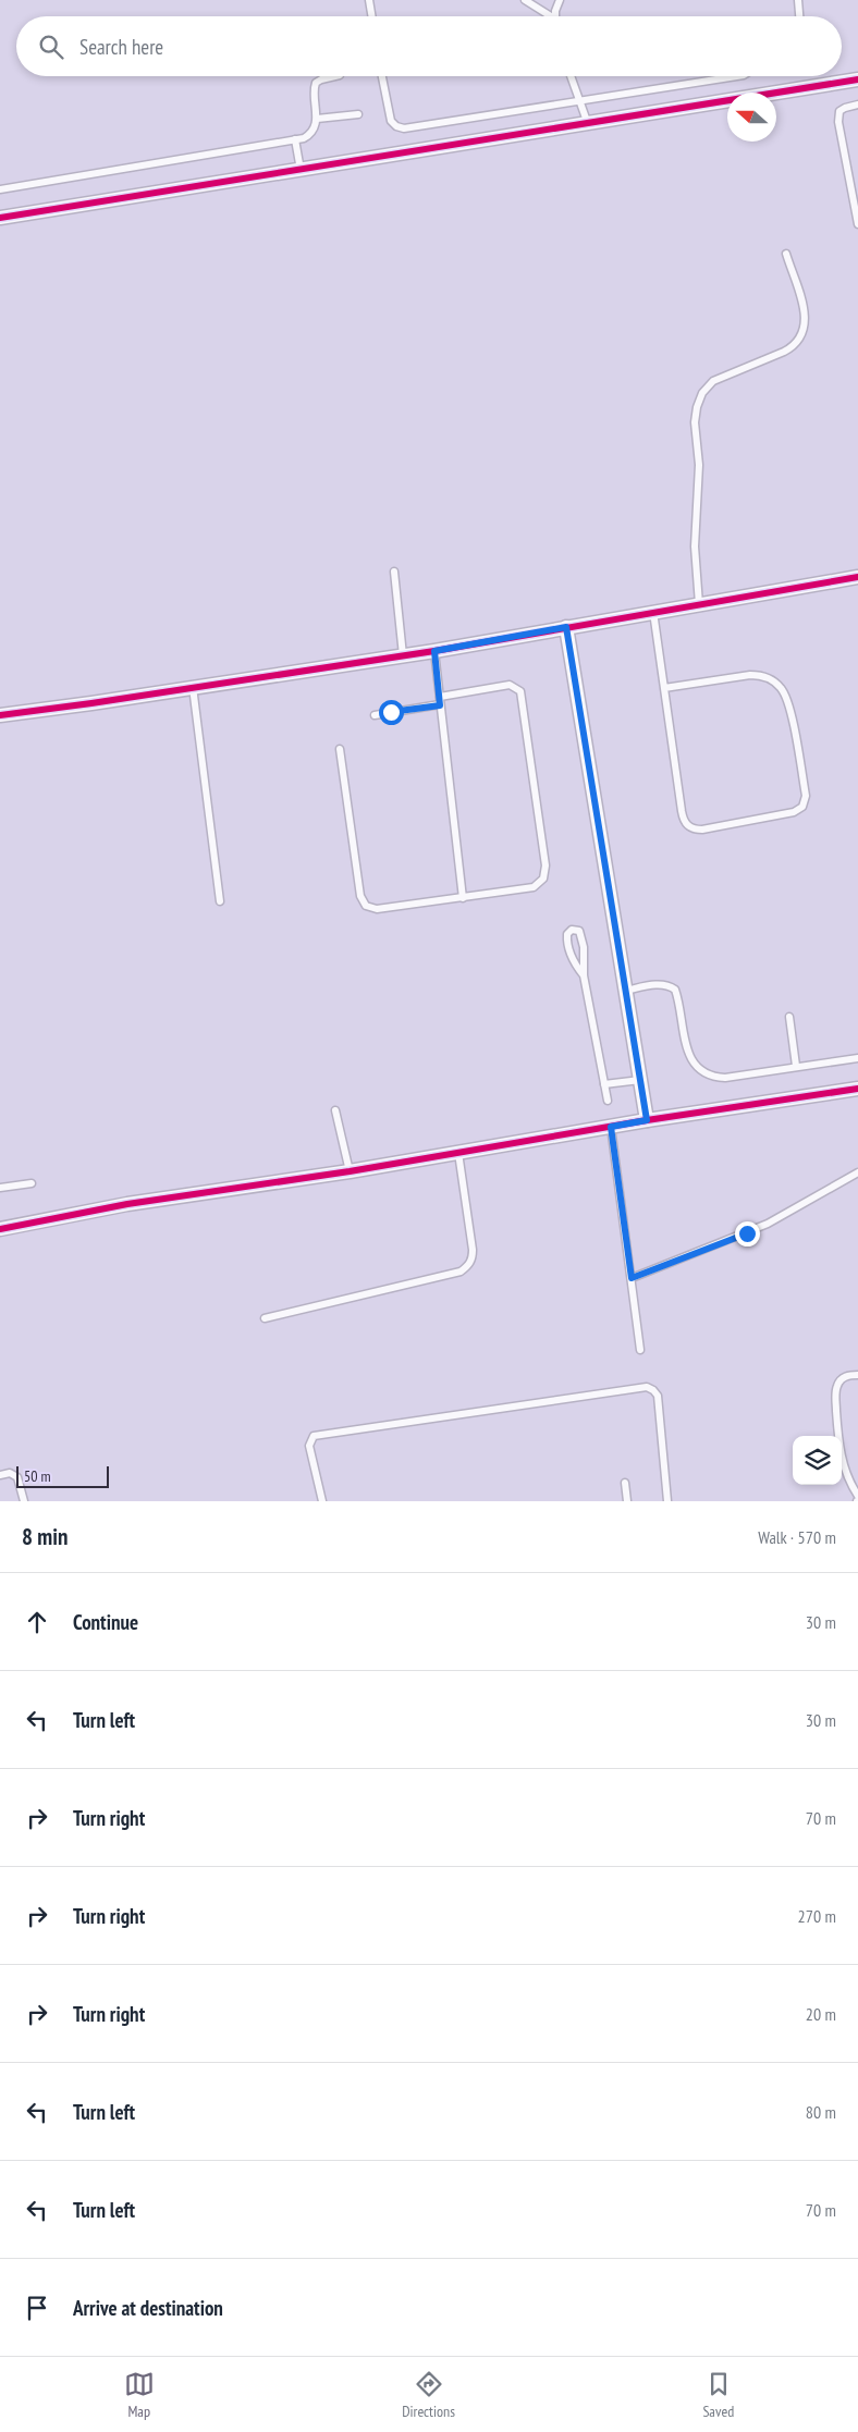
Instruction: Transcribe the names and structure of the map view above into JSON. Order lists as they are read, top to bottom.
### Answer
{
  "scale_bar": "50 m",
  "north": "left",
  "page": {
    "search": "Search here",
    "scale": "50 m",
    "heading": ["8 min", "Walk · 570 m"],
    "list": [
      ["Continue", "30 m"],
      ["Turn left", "30 m"],
      ["Turn right", "70 m"],
      ["Turn right", "270 m"],
      ["Turn right", "20 m"],
      ["Turn left", "80 m"],
      ["Turn left", "70 m"],
      "Arrive at destination"
    ],
    "nav": ["Map", "Directions", "Saved"]
  }
}
